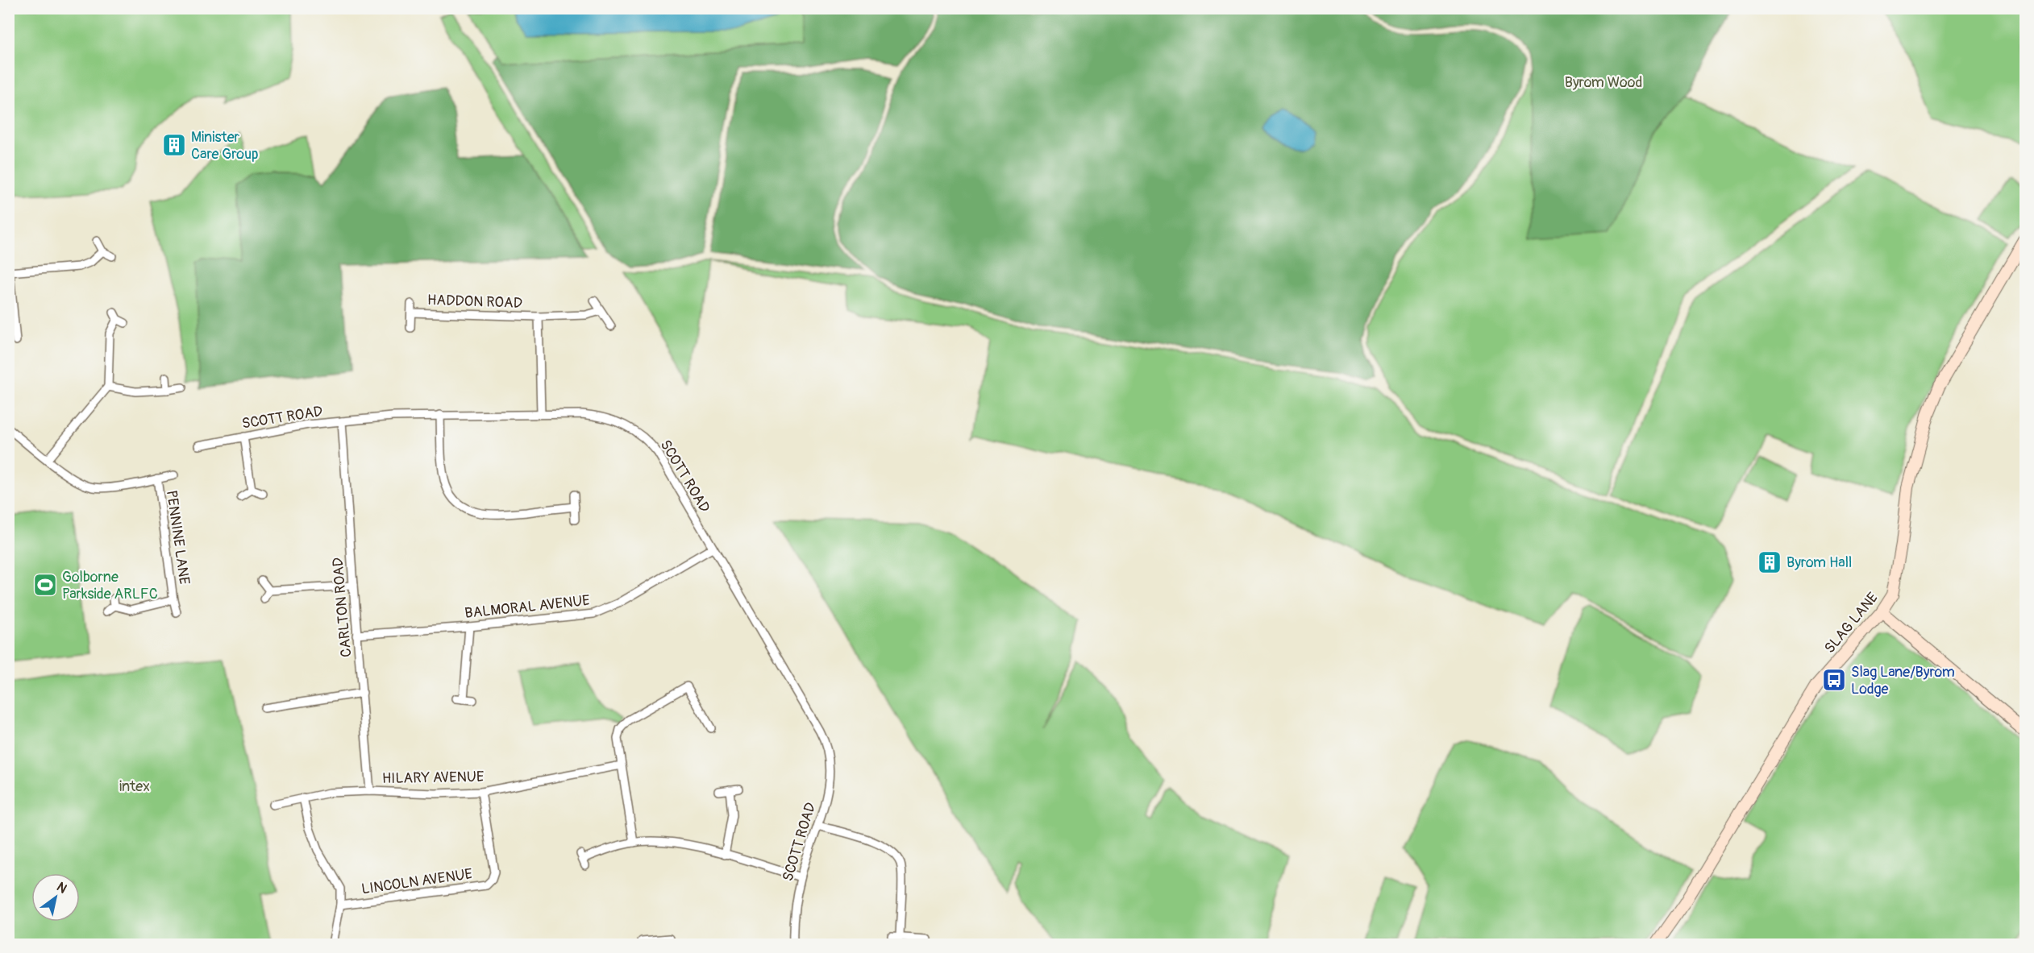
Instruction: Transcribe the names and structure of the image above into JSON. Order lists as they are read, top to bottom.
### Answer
{
  "streets": {
    "street": [
      "HADDON ROAD",
      "SCOTT ROAD",
      "PENNINE LANE",
      "BALMORAL AVENUE",
      "CARLTON ROAD",
      "SLAG LANE",
      "HILARY AVENUE",
      "LINCOLN AVENUE"
    ]
  },
  "crossings": [
    ["HADDON ROAD", "SCOTT ROAD"],
    ["SCOTT ROAD", "BALMORAL AVENUE"],
    ["SCOTT ROAD", "CARLTON ROAD"],
    ["BALMORAL AVENUE", "CARLTON ROAD"],
    ["CARLTON ROAD", "HILARY AVENUE"],
    ["HILARY AVENUE", "LINCOLN AVENUE"]
  ],
  "parks": ["Byrom Wood", "intex"],
  "places": {
    "building": ["Minister Care Group", "Byrom Hall"],
    "sports": ["Golborne Parkside ARLFC"],
    "bus stop": ["Slag Lane/Byrom Lodge"]
  },
  "north": "top right"
}
